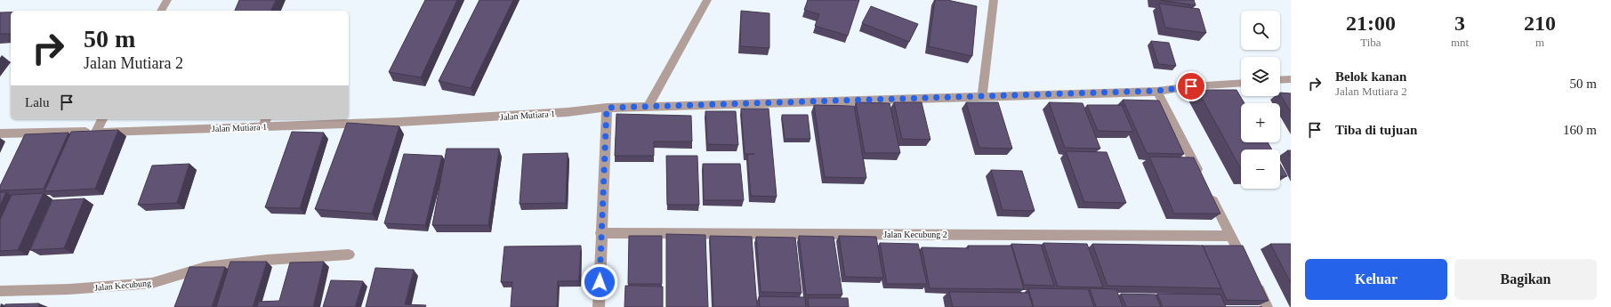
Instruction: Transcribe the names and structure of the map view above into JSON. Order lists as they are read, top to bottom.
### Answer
{
  "streets": {
    "street": ["Jalan Mutiara 1", "Jalan Kecubung 2", "Jalan Kecubung"]
  },
  "page": {
    "eta": [
      "21:00",
      "Tiba",
      "3",
      "mnt",
      "210",
      "m"
    ],
    "map_buttons": ["+", "−"],
    "turn": ["50 m", "Jalan Mutiara 2"],
    "list": [
      {
        "name": "Belok kanan",
        "note": "Jalan Mutiara 2",
        "value": "50 m"
      },
      {
        "name": "Tiba di tujuan",
        "value": "160 m"
      }
    ],
    "then": "Lalu",
    "buttons": ["Keluar", "Bagikan"]
  }
}
